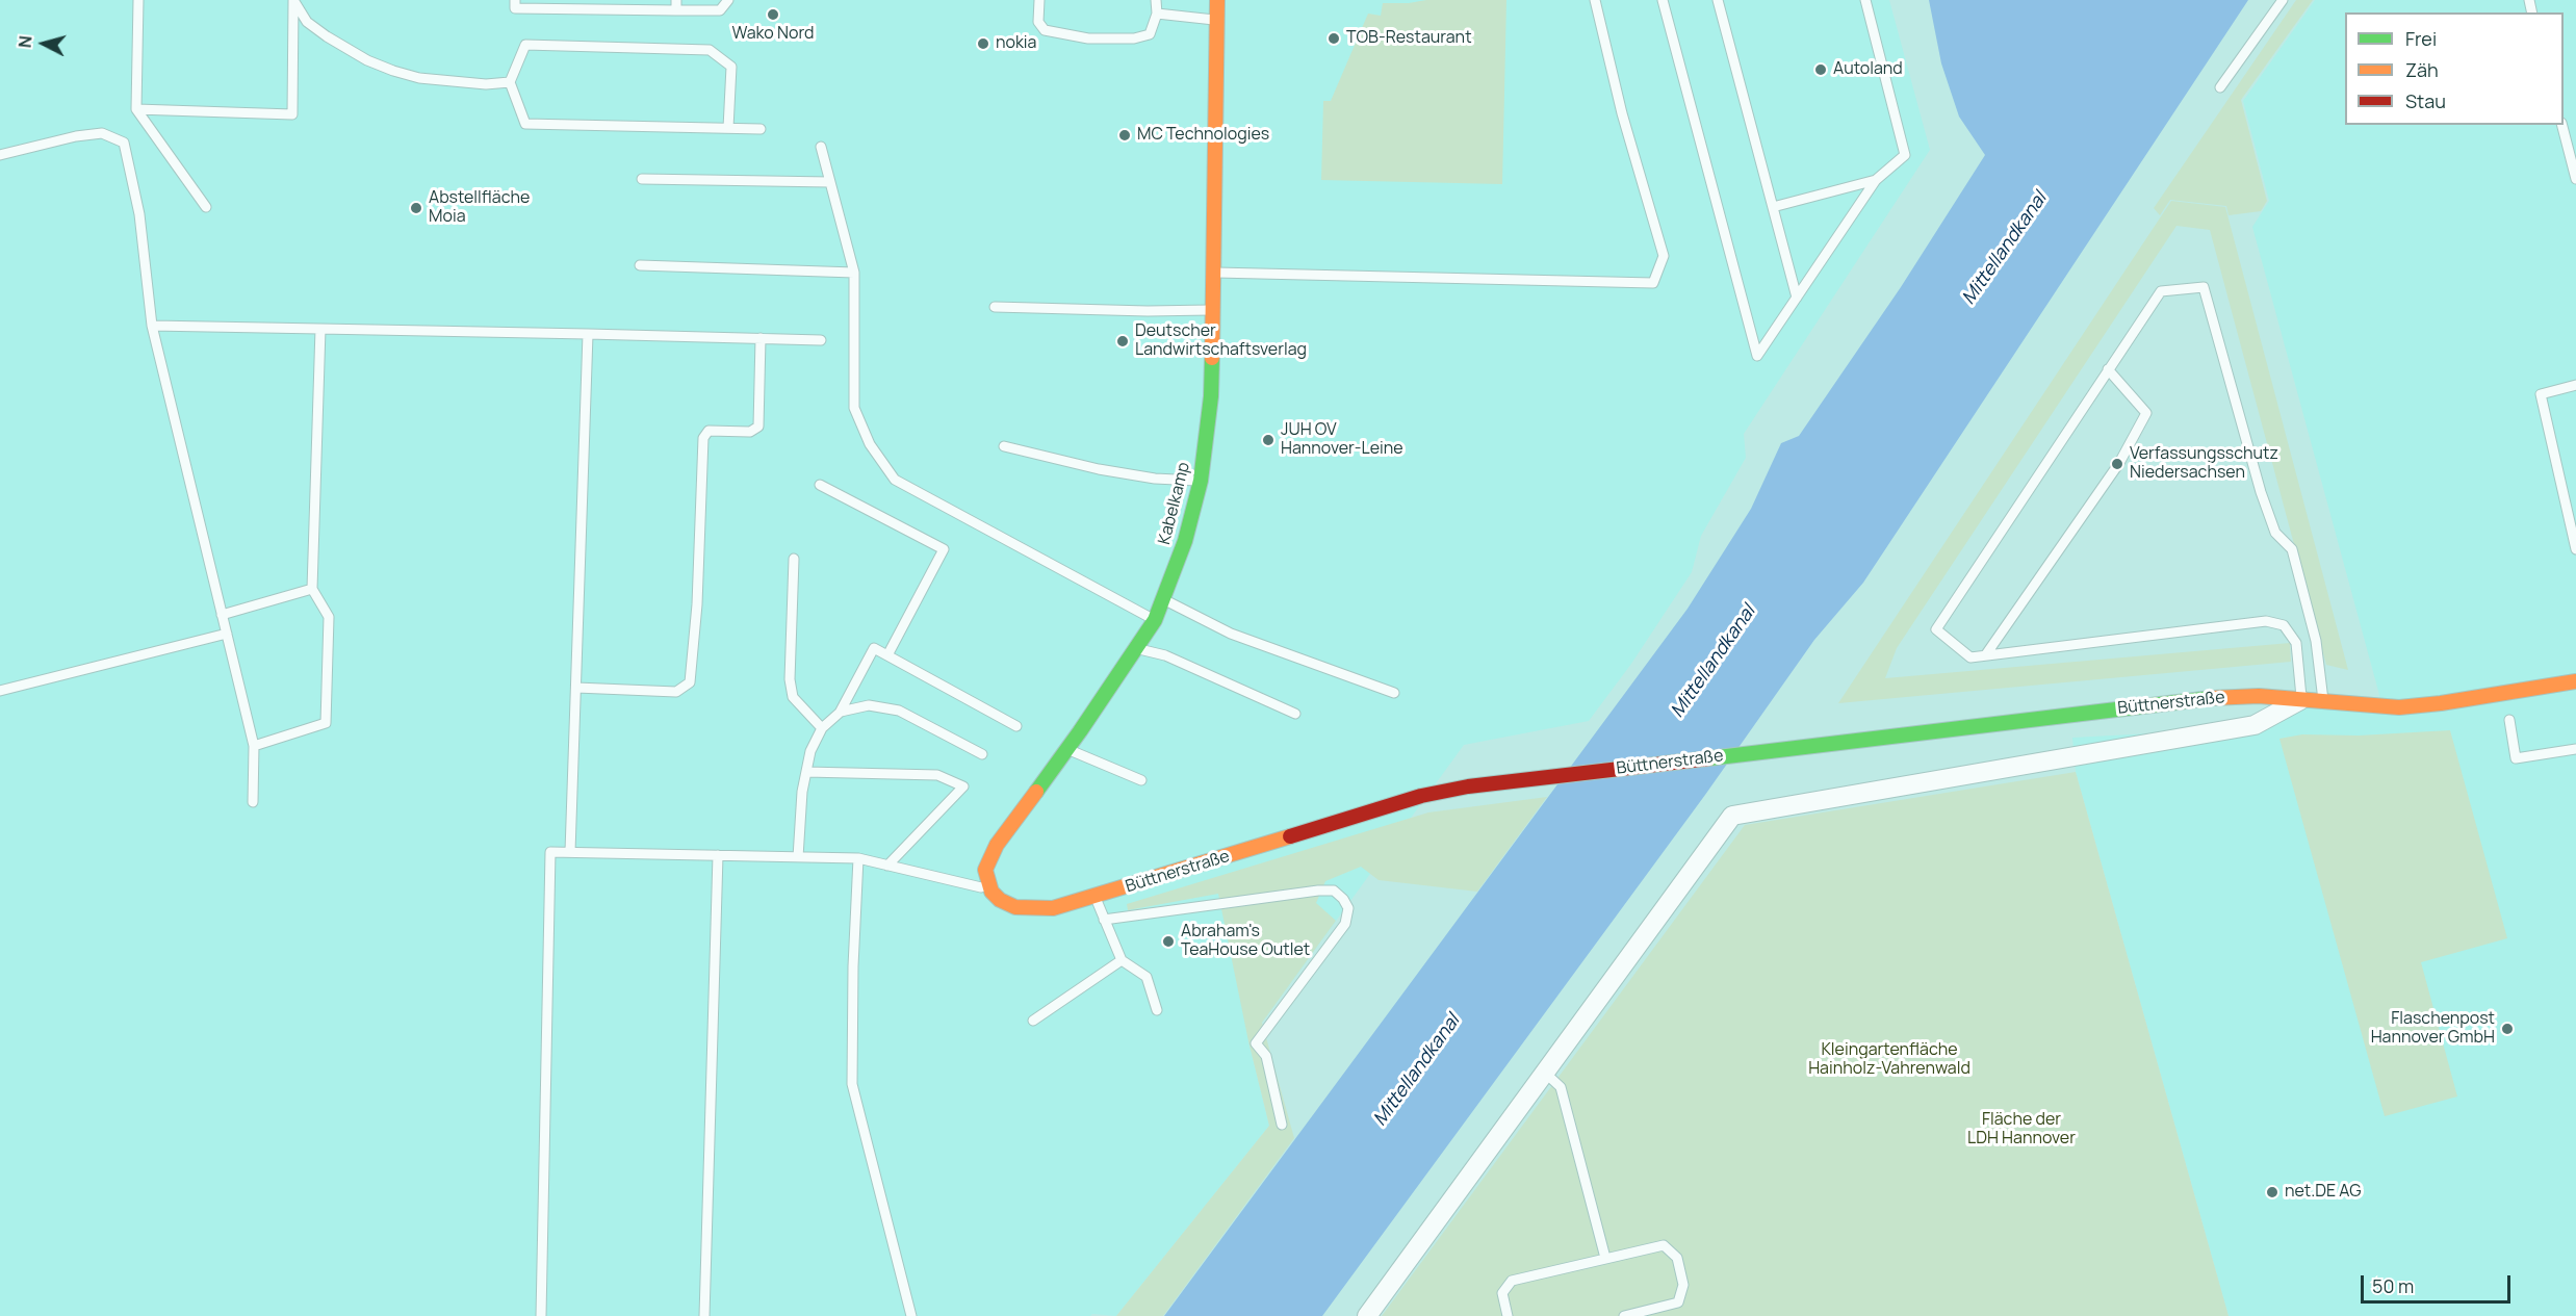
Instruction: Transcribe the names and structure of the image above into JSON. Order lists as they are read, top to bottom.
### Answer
{
  "streets": {
    "street": ["Kabelkamp", "Büttnerstraße"]
  },
  "crossings": [
    ["Kabelkamp", "Büttnerstraße"]
  ],
  "water": ["Mittellandkanal"],
  "parks": ["Kleingartenfläche Hainholz-Vahrenwald", "Fläche der LDH Hannover"],
  "places": [
    "Wako Nord",
    "TOB-Restaurant",
    "nokia",
    "Autoland",
    "MC Technologies",
    "Abstellfläche Moia",
    "Deutscher Landwirtschaftsverlag",
    "JUH OV Hannover-Leine",
    "Verfassungsschutz Niedersachsen",
    "Abraham's TeaHouse Outlet",
    "Flaschenpost Hannover GmbH",
    "net.DE AG"
  ],
  "legend": ["Frei", "Zäh", "Stau"],
  "scale_bar": "50 m",
  "north": "left"
}
